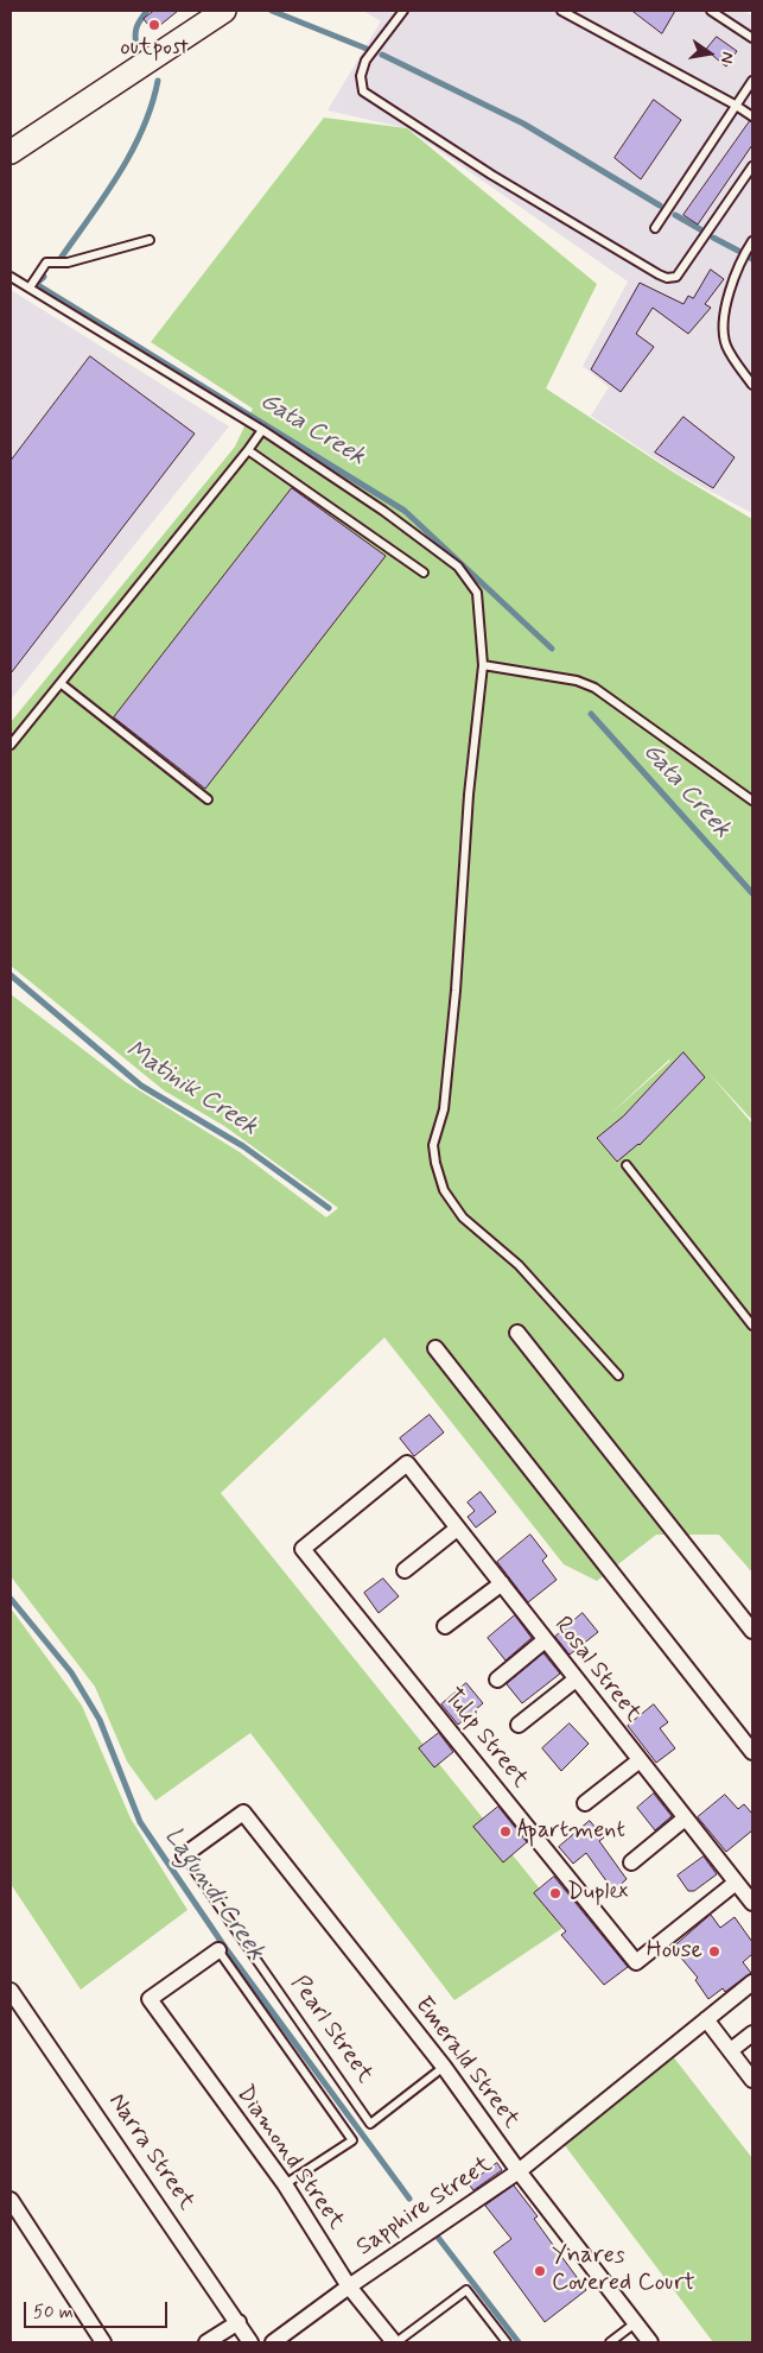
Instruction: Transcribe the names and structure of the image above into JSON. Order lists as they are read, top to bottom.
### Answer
{
  "streets": {
    "street": [
      "Rosal Street",
      "Tulip Street",
      "Pearl Street",
      "Emerald Street",
      "Narra Street",
      "Diamond Street",
      "Sapphire Street"
    ]
  },
  "crossings": [
    ["Rosal Street", "Tulip Street"],
    ["Pearl Street", "Emerald Street"],
    ["Emerald Street", "Sapphire Street"],
    ["Diamond Street", "Sapphire Street"]
  ],
  "water": ["Gata Creek", "Matinik Creek", "Lagundi Creek"],
  "places": [
    "outpost",
    "Apartment",
    "Duplex",
    "House",
    "Ynares Covered Court"
  ],
  "scale_bar": "50 m",
  "north": "right"
}
